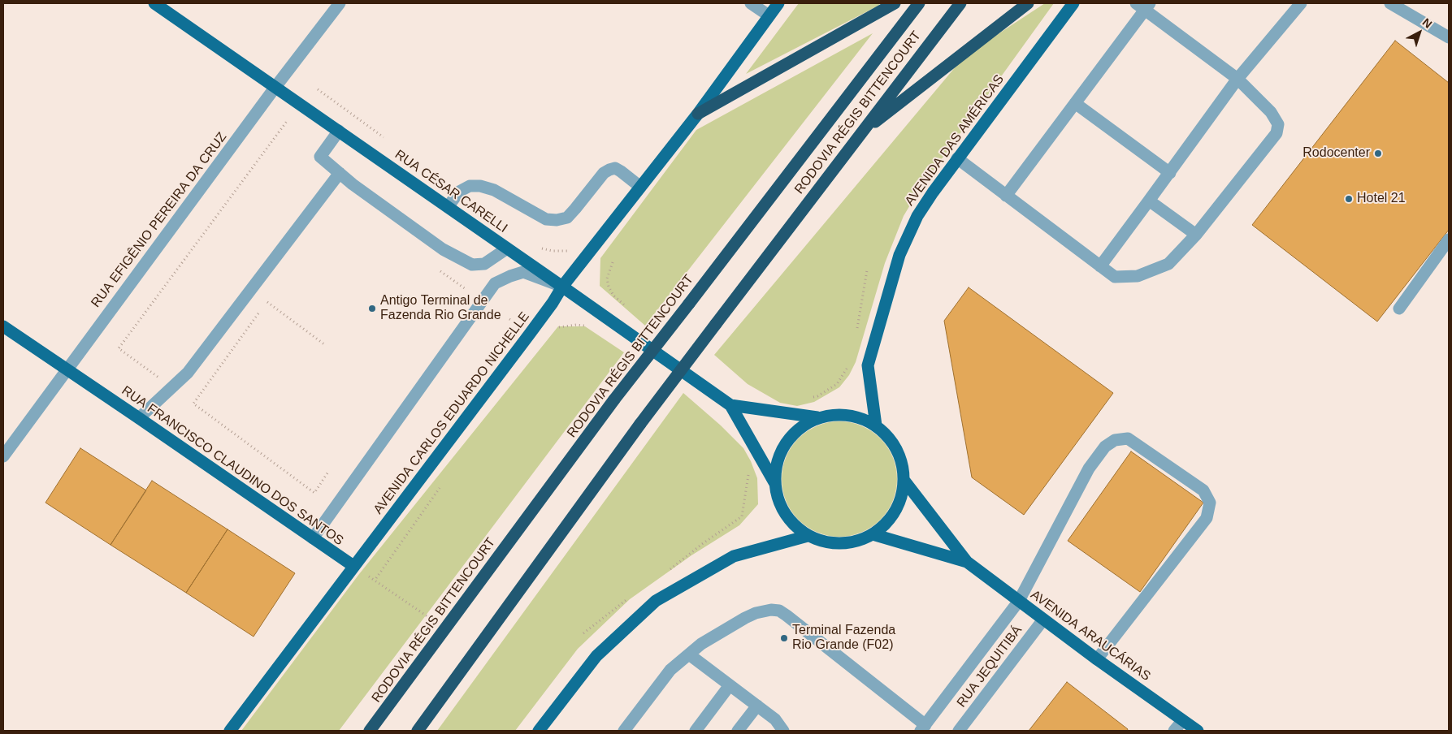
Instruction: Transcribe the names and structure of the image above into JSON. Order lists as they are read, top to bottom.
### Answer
{
  "streets": {
    "highway": ["RODOVIA RÉGIS BITTENCOURT"],
    "main road": [
      "AVENIDA DAS AMÉRICAS",
      "RUA CÉSAR CARELLI",
      "AVENIDA CARLOS EDUARDO NICHELLE",
      "RUA FRANCISCO CLAUDINO DOS SANTOS",
      "AVENIDA ARAUCÁRIAS"
    ],
    "street": ["RUA EFIGÊNIO PEREIRA DA CRUZ", "RUA JEQUITIBÁ"]
  },
  "crossings": [
    ["AVENIDA DAS AMÉRICAS", "RUA CÉSAR CARELLI"],
    ["AVENIDA DAS AMÉRICAS", "AVENIDA ARAUCÁRIAS"],
    ["RUA CÉSAR CARELLI", "RUA EFIGÊNIO PEREIRA DA CRUZ"],
    ["RUA CÉSAR CARELLI", "AVENIDA CARLOS EDUARDO NICHELLE"],
    ["RUA CÉSAR CARELLI", "AVENIDA ARAUCÁRIAS"],
    ["RUA EFIGÊNIO PEREIRA DA CRUZ", "RUA FRANCISCO CLAUDINO DOS SANTOS"],
    ["AVENIDA CARLOS EDUARDO NICHELLE", "RUA FRANCISCO CLAUDINO DOS SANTOS"],
    ["AVENIDA ARAUCÁRIAS", "RUA JEQUITIBÁ"]
  ],
  "places": [
    "Rodocenter",
    "Hotel 21",
    "Antigo Terminal de Fazenda Rio Grande",
    "Terminal Fazenda Rio Grande (F02)"
  ],
  "north": "top right"
}
